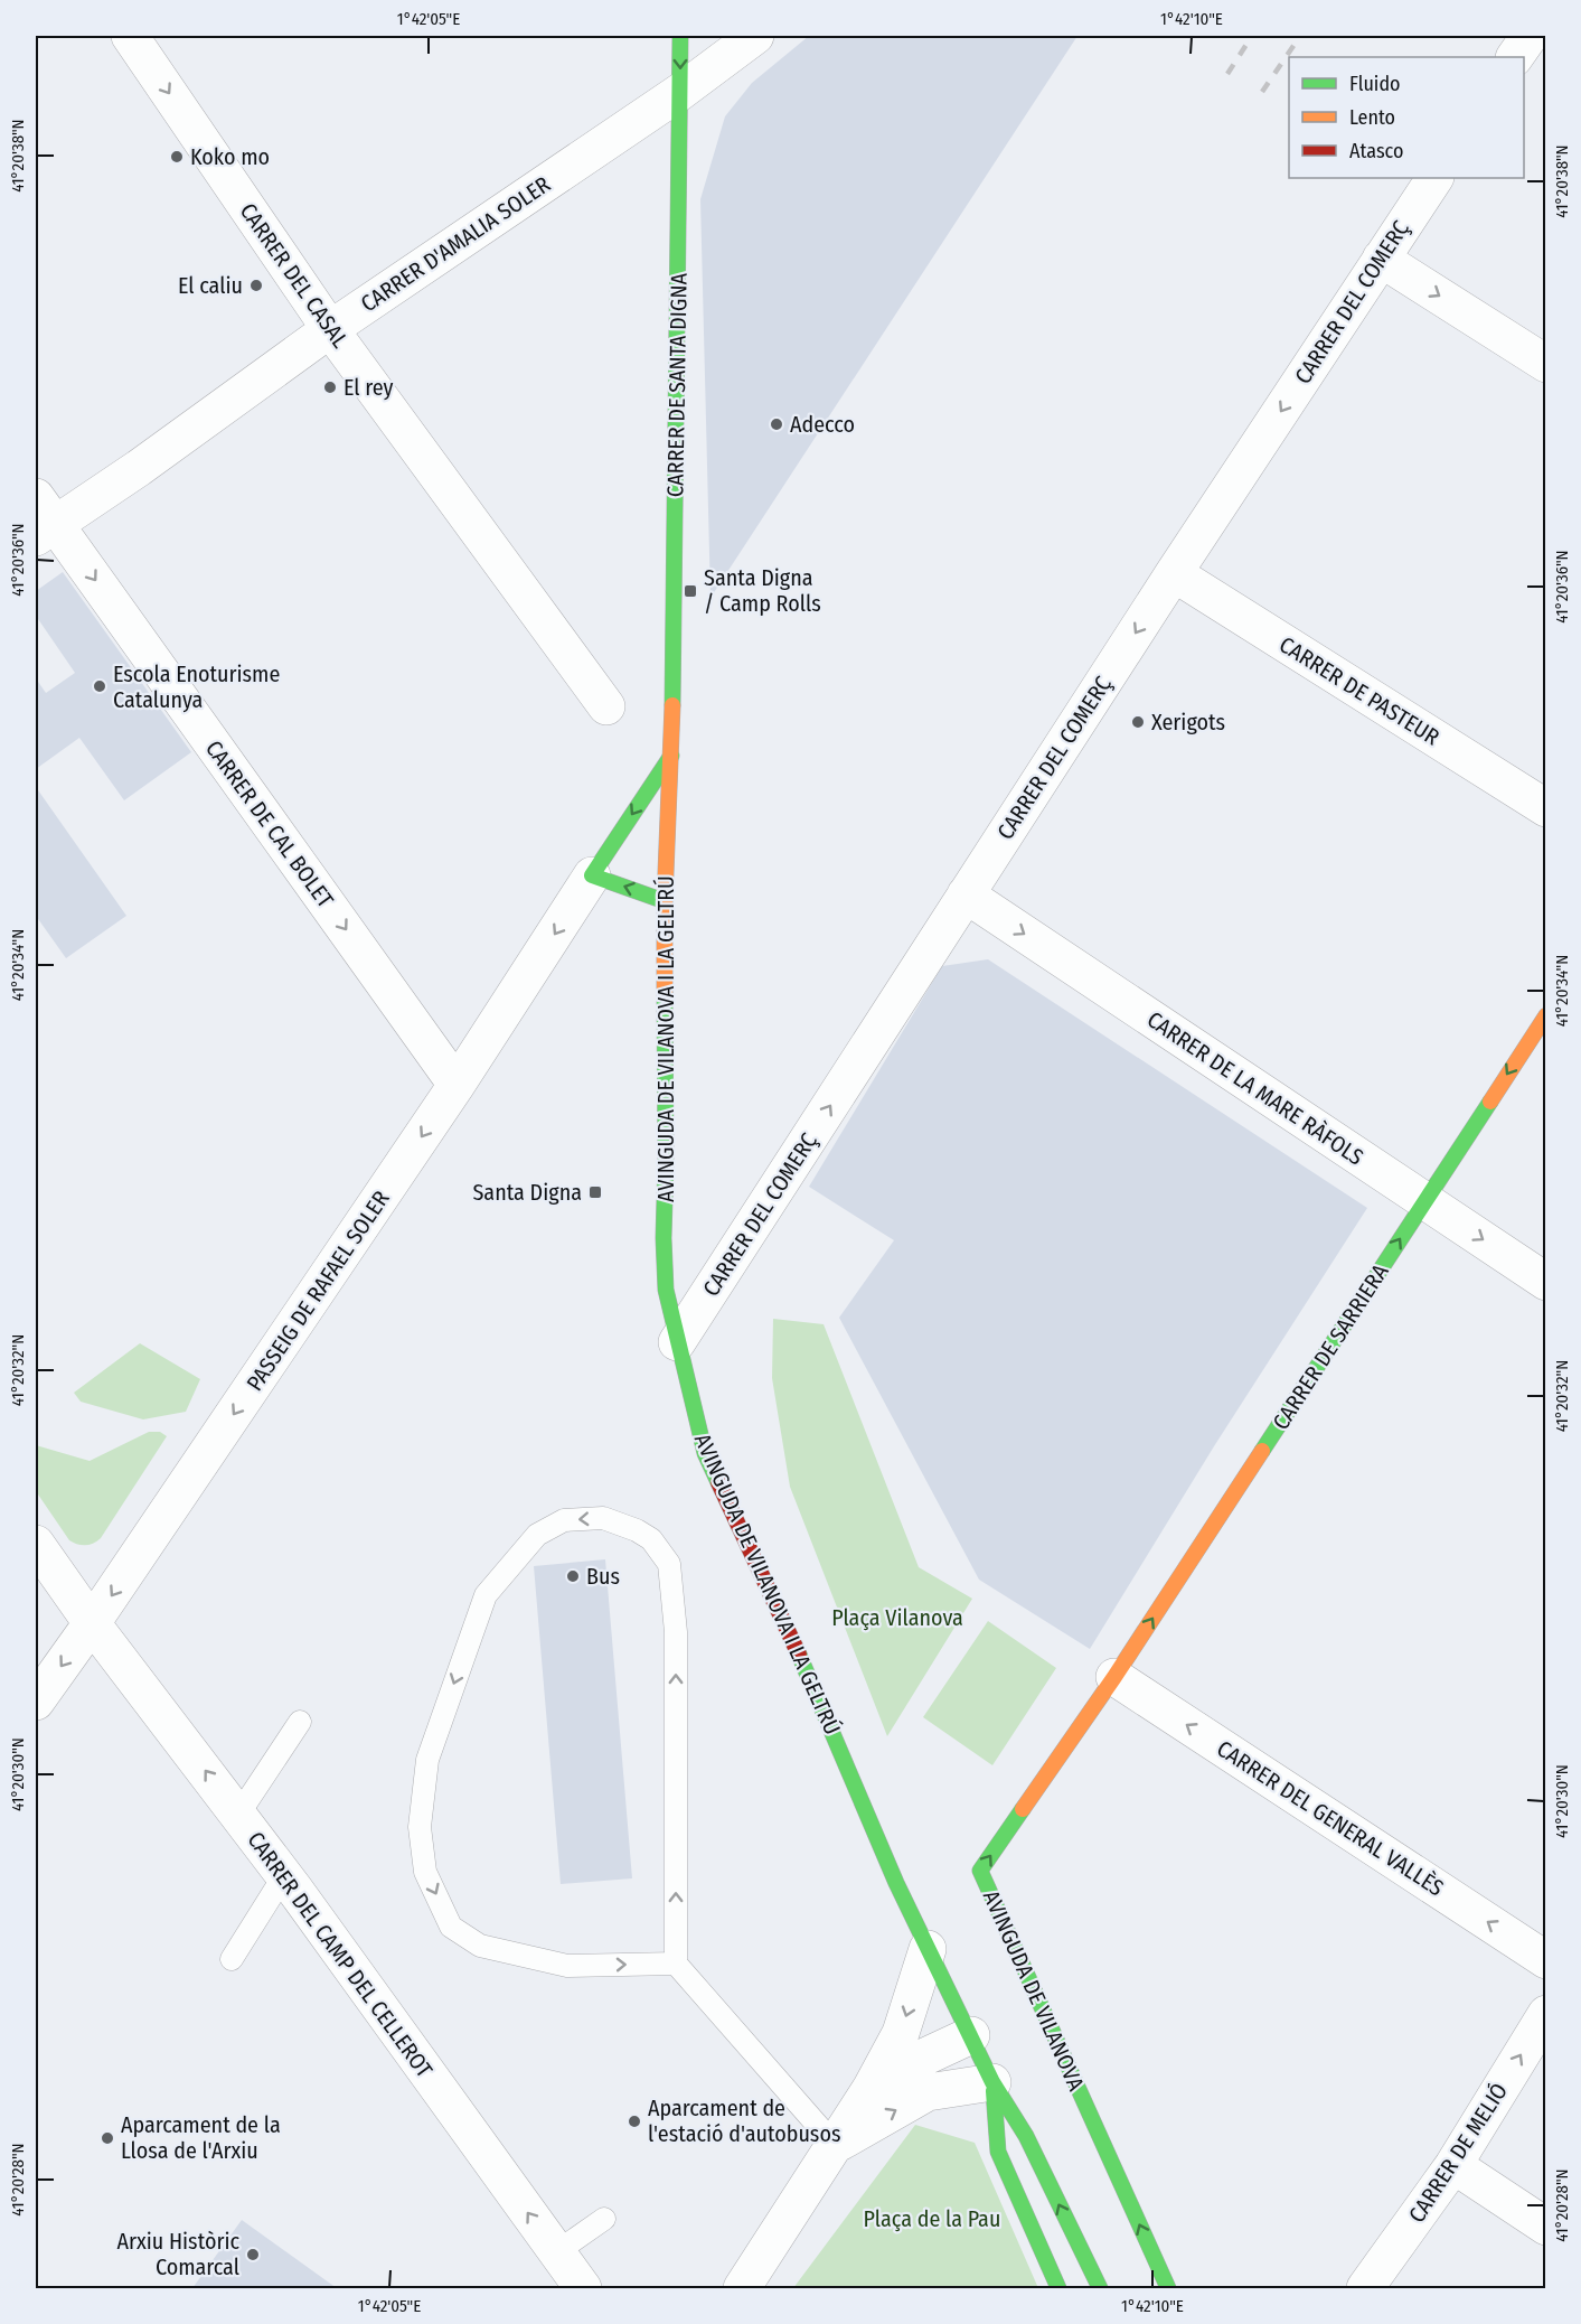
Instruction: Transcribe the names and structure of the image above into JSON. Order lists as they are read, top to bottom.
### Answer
{
  "streets": {
    "street": [
      "CARRER D'AMALIA SOLER",
      "CARRER DEL CASAL",
      "CARRER DEL COMERÇ",
      "CARRER DE SANTA DIGNA",
      "CARRER DE PASTEUR",
      "CARRER DE CAL BOLET",
      "AVINGUDA DE VILANOVA I LA GELTRÚ",
      "CARRER DE LA MARE RÀFOLS",
      "PASSEIG DE RAFAEL SOLER",
      "CARRER DE SARRIERA",
      "CARRER DEL GENERAL VALLÈS",
      "CARRER DEL CAMP DEL CELLEROT",
      "AVINGUDA DE VILANOVA",
      "CARRER DE MELIÓ"
    ]
  },
  "crossings": [
    ["CARRER D'AMALIA SOLER", "CARRER DEL CASAL"],
    ["CARRER D'AMALIA SOLER", "CARRER DE SANTA DIGNA"],
    ["CARRER D'AMALIA SOLER", "CARRER DE CAL BOLET"],
    ["CARRER DEL COMERÇ", "CARRER DE PASTEUR"],
    ["CARRER DEL COMERÇ", "AVINGUDA DE VILANOVA I LA GELTRÚ"],
    ["CARRER DEL COMERÇ", "CARRER DE LA MARE RÀFOLS"],
    ["CARRER DE SANTA DIGNA", "AVINGUDA DE VILANOVA I LA GELTRÚ"],
    ["CARRER DE CAL BOLET", "PASSEIG DE RAFAEL SOLER"],
    ["CARRER DE LA MARE RÀFOLS", "CARRER DE SARRIERA"],
    ["PASSEIG DE RAFAEL SOLER", "CARRER DEL CAMP DEL CELLEROT"],
    ["CARRER DE SARRIERA", "CARRER DEL GENERAL VALLÈS"],
    ["CARRER DE SARRIERA", "AVINGUDA DE VILANOVA"],
    ["CARRER DEL GENERAL VALLÈS", "AVINGUDA DE VILANOVA"]
  ],
  "one_way": [
    "CARRER DEL CASAL",
    "CARRER DE CAL BOLET",
    "CARRER DE LA MARE RÀFOLS",
    "PASSEIG DE RAFAEL SOLER",
    "CARRER DEL GENERAL VALLÈS",
    "CARRER DEL CAMP DEL CELLEROT",
    "AVINGUDA DE VILANOVA",
    "CARRER DE MELIÓ"
  ],
  "parks": ["Plaça Vilanova", "Plaça de la Pau"],
  "places": {
    "other": [
      "Koko mo",
      "El caliu",
      "El rey",
      "Adecco",
      "Escola Enoturisme Catalunya",
      "Xerigots",
      "Bus",
      "Aparcament de l'estació d'autobusos",
      "Aparcament de la Llosa de l'Arxiu",
      "Arxiu Històric Comarcal"
    ],
    "transit": ["Santa Digna / Camp Rolls", "Santa Digna"]
  },
  "legend": ["Fluido", "Lento", "Atasco"],
  "coordinates": [
    "1°42'05\"E",
    "1°42'10\"E",
    "41°20'38\"N",
    "41°20'36\"N",
    "41°20'34\"N",
    "41°20'32\"N",
    "41°20'30\"N",
    "41°20'28\"N"
  ]
}
